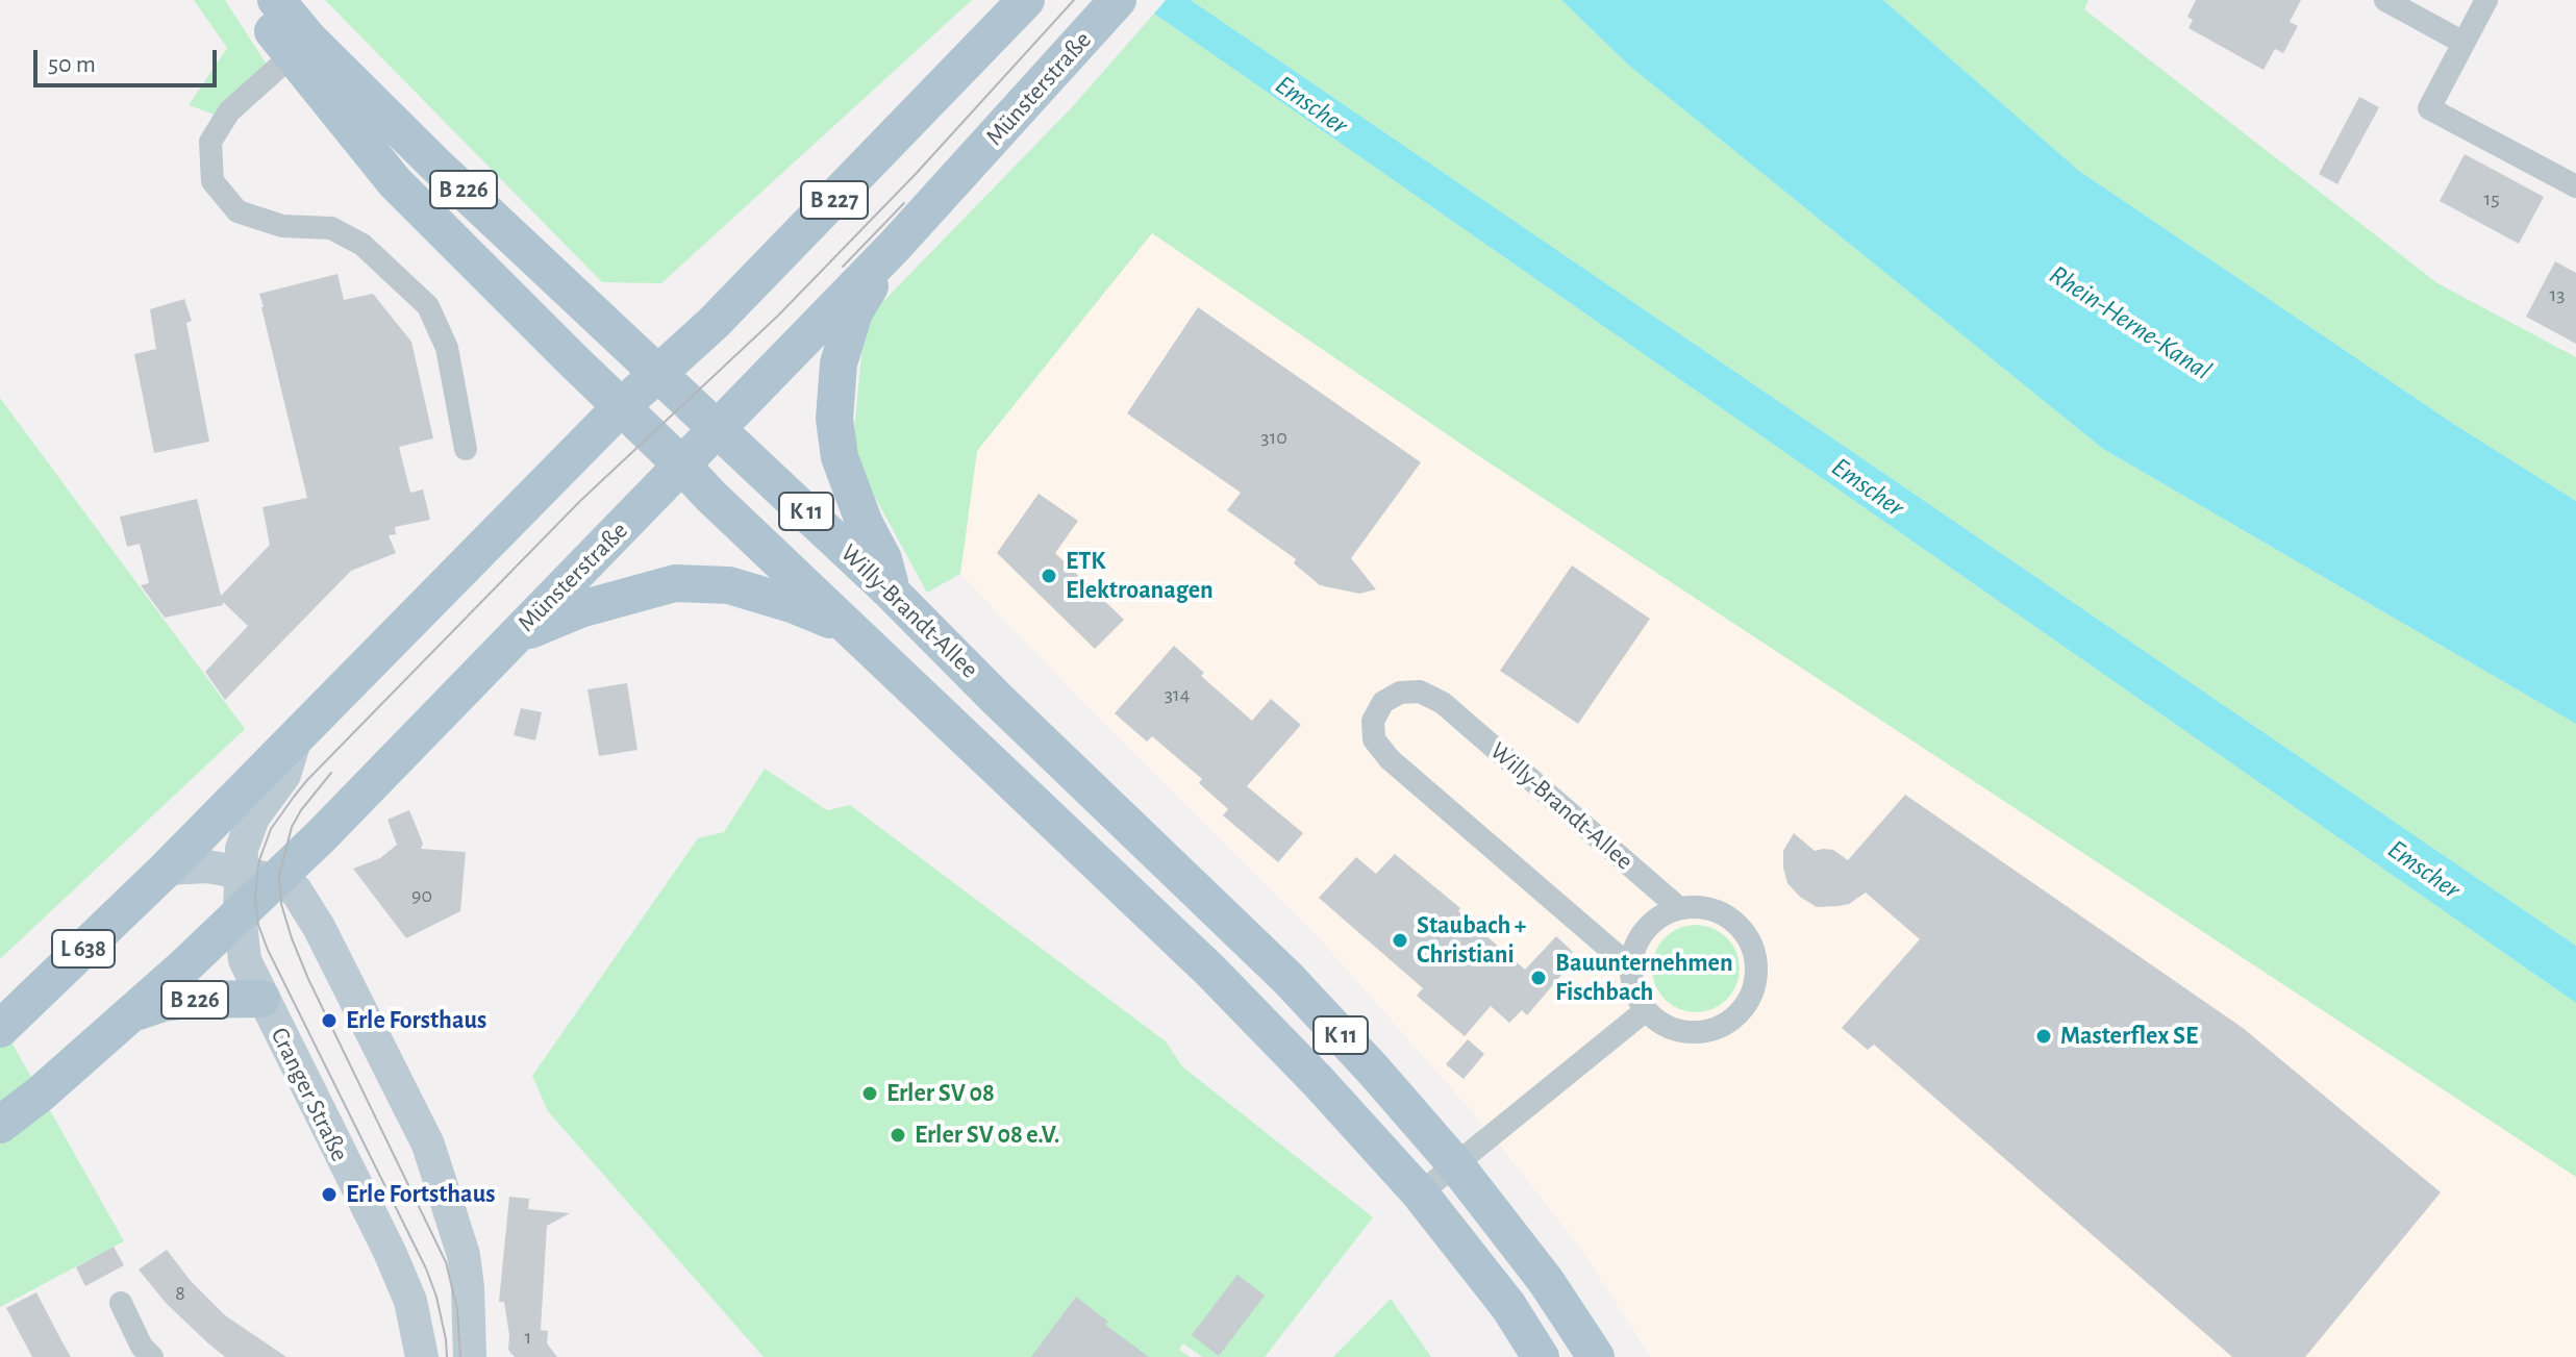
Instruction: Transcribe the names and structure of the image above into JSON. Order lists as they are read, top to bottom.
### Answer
{
  "streets": {
    "main road": [
      "Münsterstraße",
      "B 226",
      "B 227",
      "K 11",
      "Willy-Brandt-Allee",
      "L 638",
      "Cranger Straße"
    ]
  },
  "crossings": [
    ["Münsterstraße", "B 226"],
    ["Münsterstraße", "Willy-Brandt-Allee"],
    ["Münsterstraße", "Cranger Straße"],
    ["B 226", "Cranger Straße"],
    ["B 227", "Willy-Brandt-Allee"]
  ],
  "water": ["Emscher", "Rhein-Herne-Kanal"],
  "places": [
    "ETK Elektroanagen",
    "Staubach + Christiani",
    "Bauunternehmen Fischbach",
    "Erle Forsthaus",
    "Masterflex SE",
    "Erler SV 08",
    "Erler SV 08 e.V.",
    "Erle Fortsthaus"
  ],
  "house_numbers": [
    "15",
    "13",
    "310",
    "314",
    "90",
    "8",
    "1"
  ],
  "scale_bar": "50 m"
}
